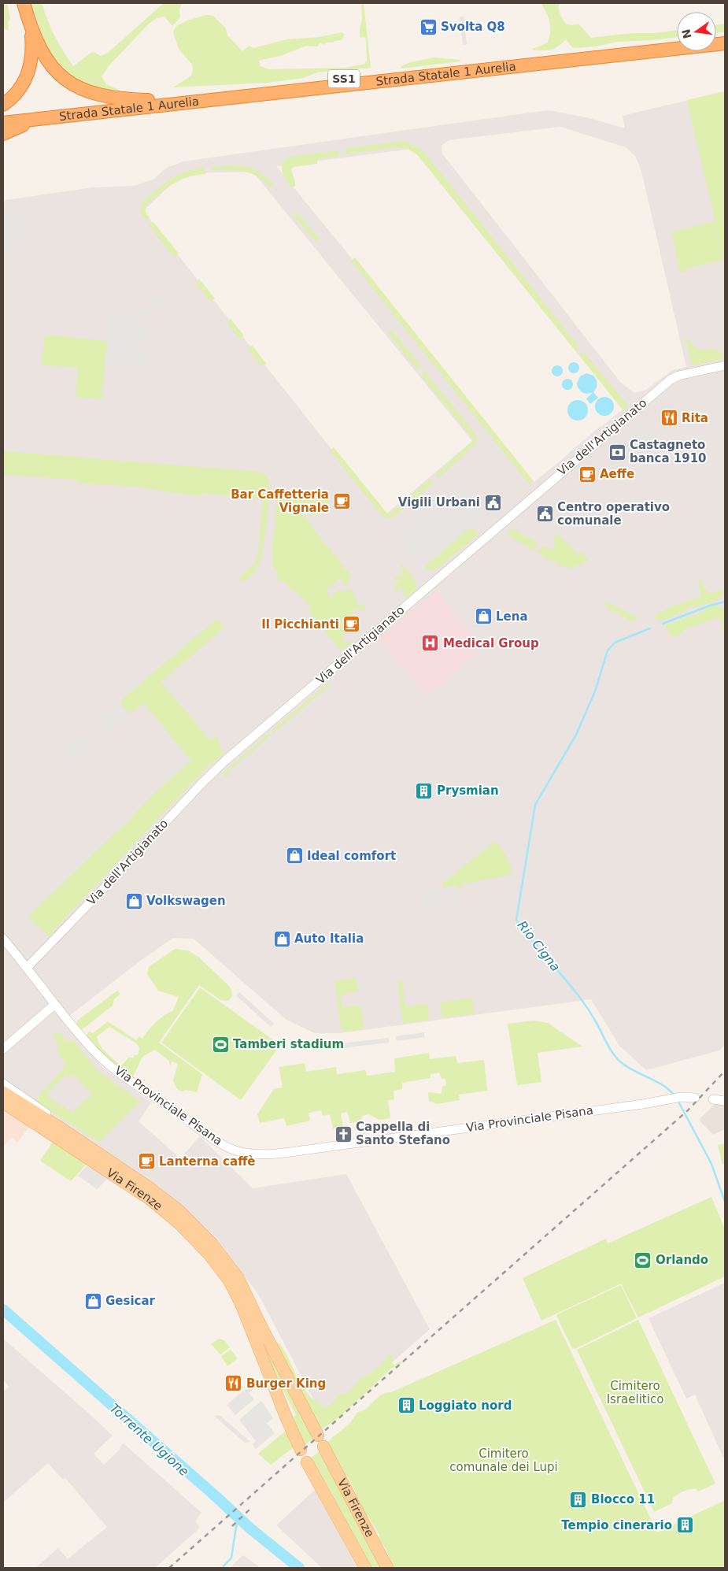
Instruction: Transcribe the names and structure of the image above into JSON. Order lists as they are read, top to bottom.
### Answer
{
  "streets": {
    "highway": ["Strada Statale 1 Aurelia", "SS1"],
    "main road": ["Via Firenze"],
    "street": ["Via dell'Artigianato", "Via Provinciale Pisana"]
  },
  "crossings": [
    ["Via dell'Artigianato", "Via Provinciale Pisana"]
  ],
  "water": ["Rio Cigna", "Torrente Ugione"],
  "parks": ["Cimitero Israelitico", "Cimitero comunale dei Lupi"],
  "places": {
    "supermarket": ["Svolta Q8"],
    "restaurant": ["Rita", "Burger King"],
    "bank": ["Castagneto banca 1910"],
    "cafe": [
      "Aeffe",
      "Bar Caffetteria Vignale",
      "Il Picchianti",
      "Lanterna caffè"
    ],
    "public building": ["Vigili Urbani", "Centro operativo comunale"],
    "shop": [
      "Lena",
      "Ideal comfort",
      "Volkswagen",
      "Auto Italia",
      "Gesicar"
    ],
    "hospital": ["Medical Group"],
    "building": [
      "Prysmian",
      "Loggiato nord",
      "Blocco 11",
      "Tempio cinerario"
    ],
    "sports": ["Tamberi stadium", "Orlando"],
    "church": ["Cappella di Santo Stefano"]
  },
  "north": "left"
}
